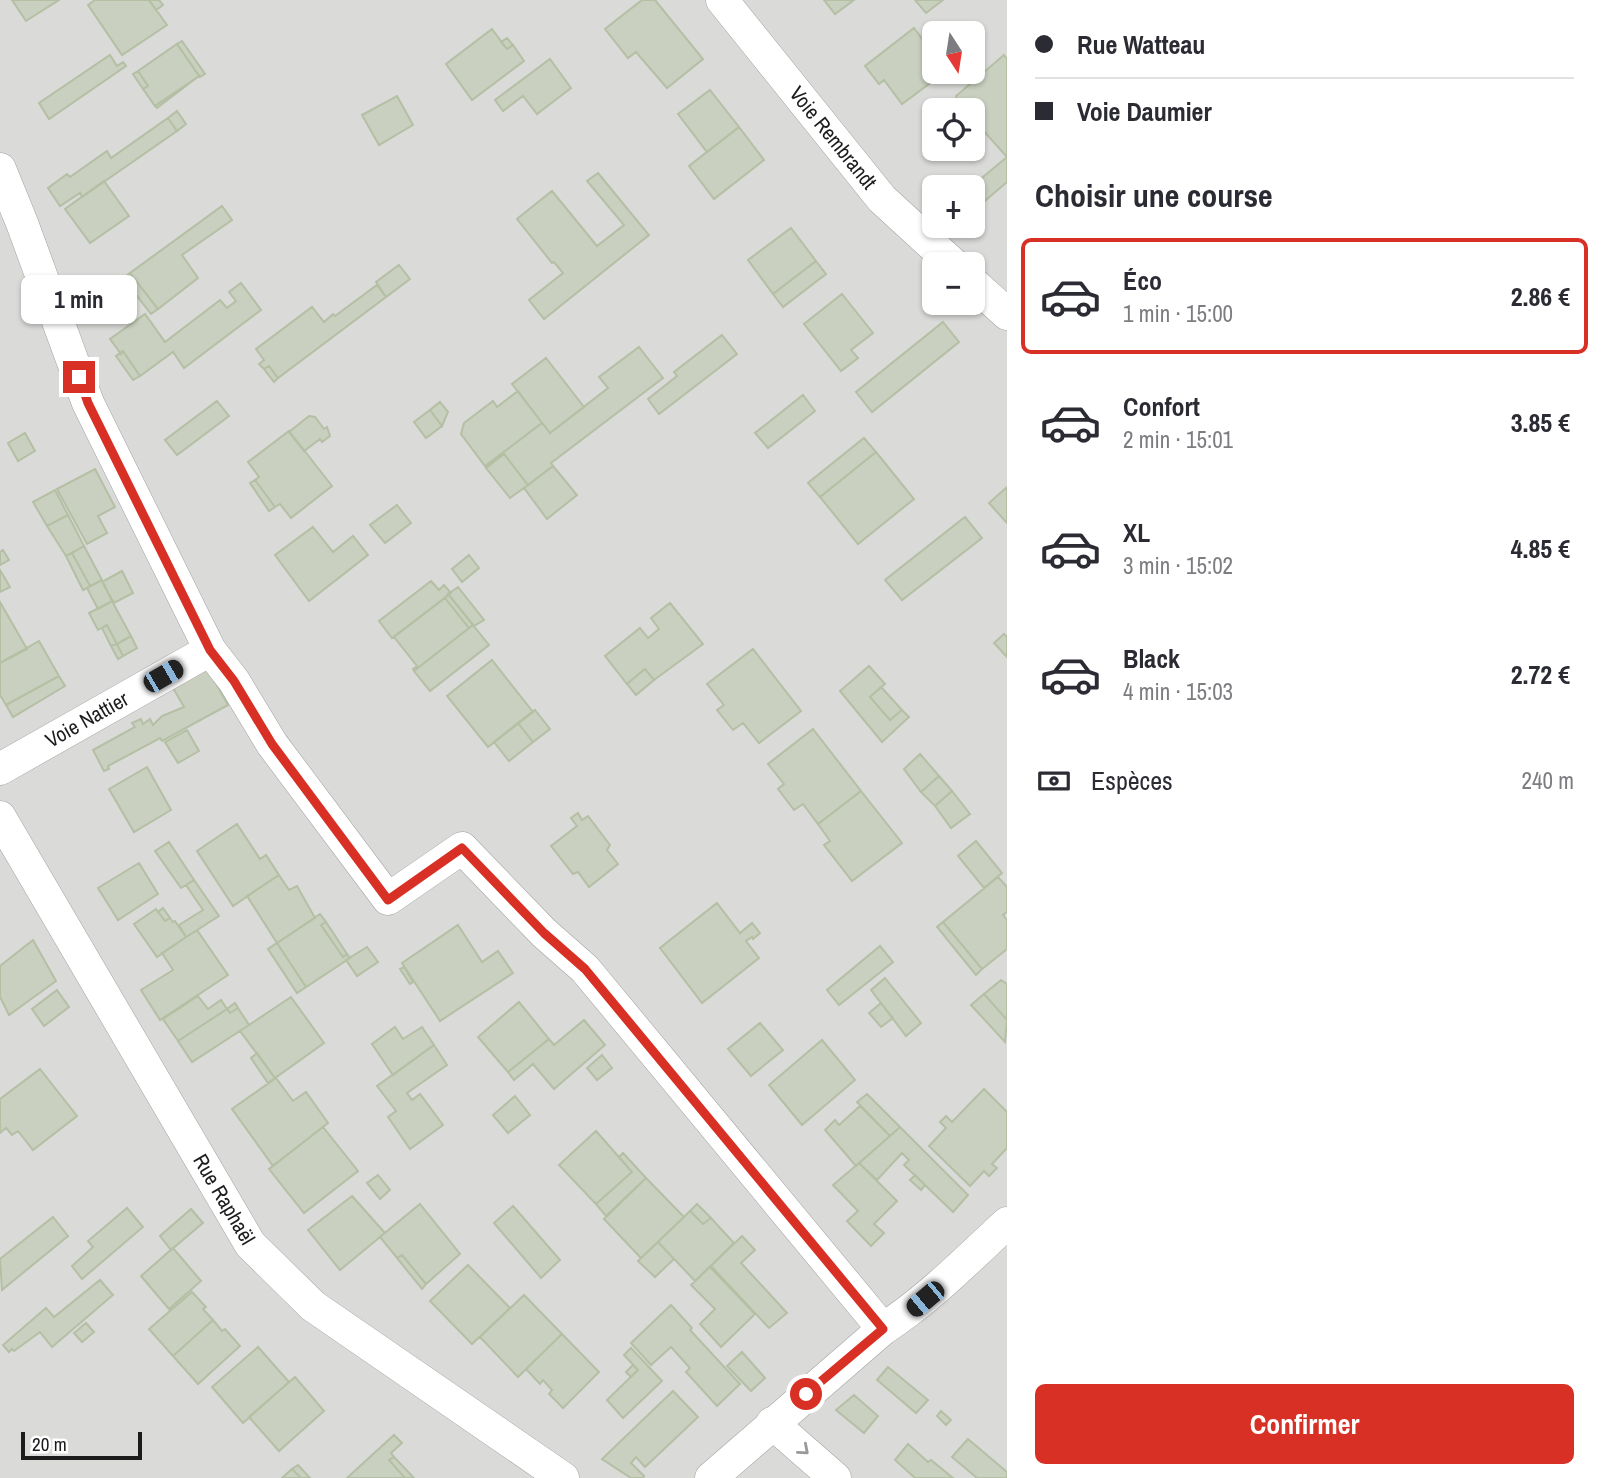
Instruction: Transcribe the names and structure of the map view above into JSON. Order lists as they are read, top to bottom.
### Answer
{
  "streets": {
    "street": ["Voie Rembrandt", "Voie Nattier", "Rue Raphaël"]
  },
  "scale_bar": "20 m",
  "north": "bottom",
  "page": {
    "banner": ["Rue Watteau", "Voie Daumier"],
    "map_buttons": ["+", "−"],
    "heading": "Choisir une course",
    "list": [
      {
        "name": "Éco",
        "note": "1 min · 15:00",
        "value": "2.86 €"
      },
      {
        "name": "Confort",
        "note": "2 min · 15:01",
        "value": "3.85 €"
      },
      {
        "name": "XL",
        "note": "3 min · 15:02",
        "value": "4.85 €"
      },
      {
        "name": "Black",
        "note": "4 min · 15:03",
        "value": "2.72 €"
      }
    ],
    "bubble": "1 min",
    "pay": ["Espèces", "240 m"],
    "buttons": "Confirmer",
    "scale": "20 m"
  }
}
